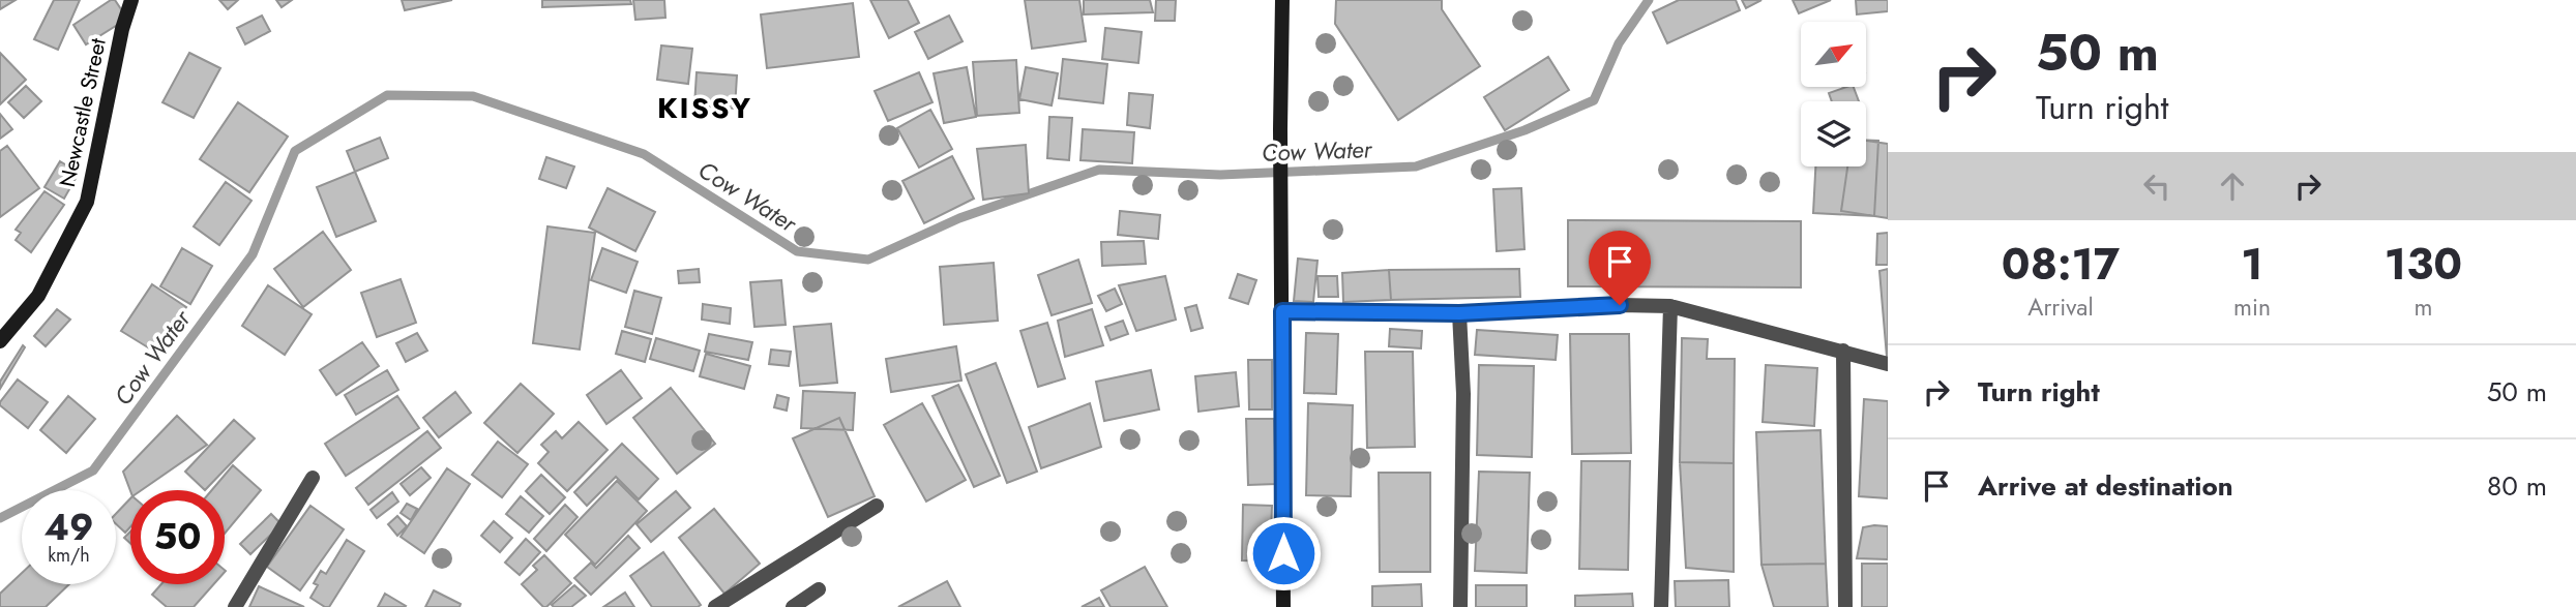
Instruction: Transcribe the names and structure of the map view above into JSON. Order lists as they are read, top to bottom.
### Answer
{
  "streets": {
    "main road": ["Newcastle Street"]
  },
  "districts": ["KISSY"],
  "water": ["Cow Water"],
  "north": "top right",
  "page": {
    "turn": ["50 m", "Turn right"],
    "eta": [
      "08:17",
      "Arrival",
      "1",
      "min",
      "130",
      "m"
    ],
    "list": [
      {
        "name": "Turn right",
        "value": "50 m"
      },
      {
        "name": "Arrive at destination",
        "value": "80 m"
      }
    ],
    "speed": "49 km/h",
    "limit": "50"
  }
}
